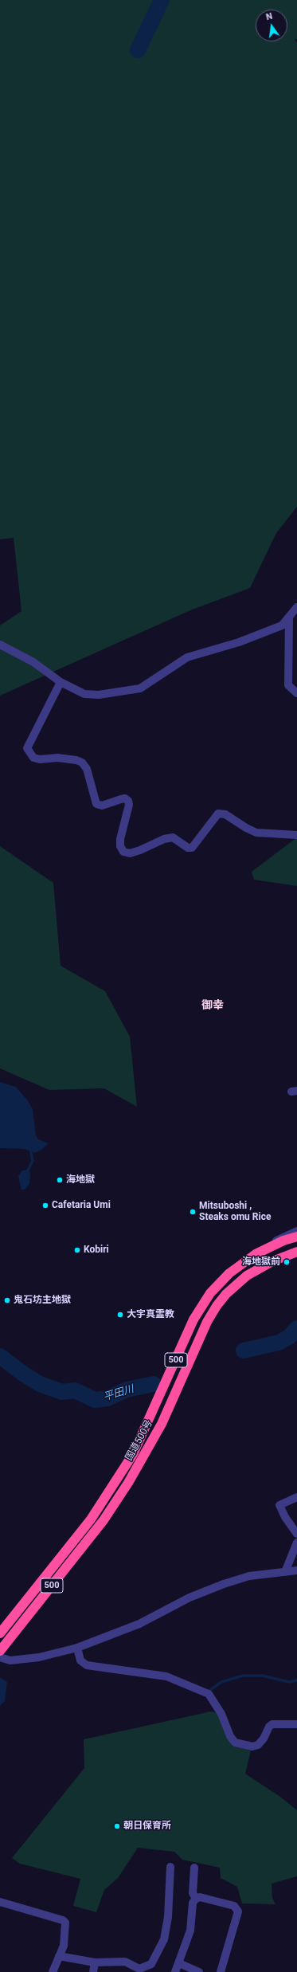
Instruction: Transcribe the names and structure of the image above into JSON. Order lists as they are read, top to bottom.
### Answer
{
  "streets": {
    "highway": ["500", "国道500号"]
  },
  "districts": ["御幸"],
  "water": ["平田川"],
  "places": [
    "海地獄",
    "Cafetaria Umi",
    "Mitsuboshi , Steaks omu Rice",
    "Kobiri",
    "海地獄前",
    "鬼石坊主地獄",
    "大宇真霊教",
    "朝日保育所"
  ],
  "north": "top"
}
